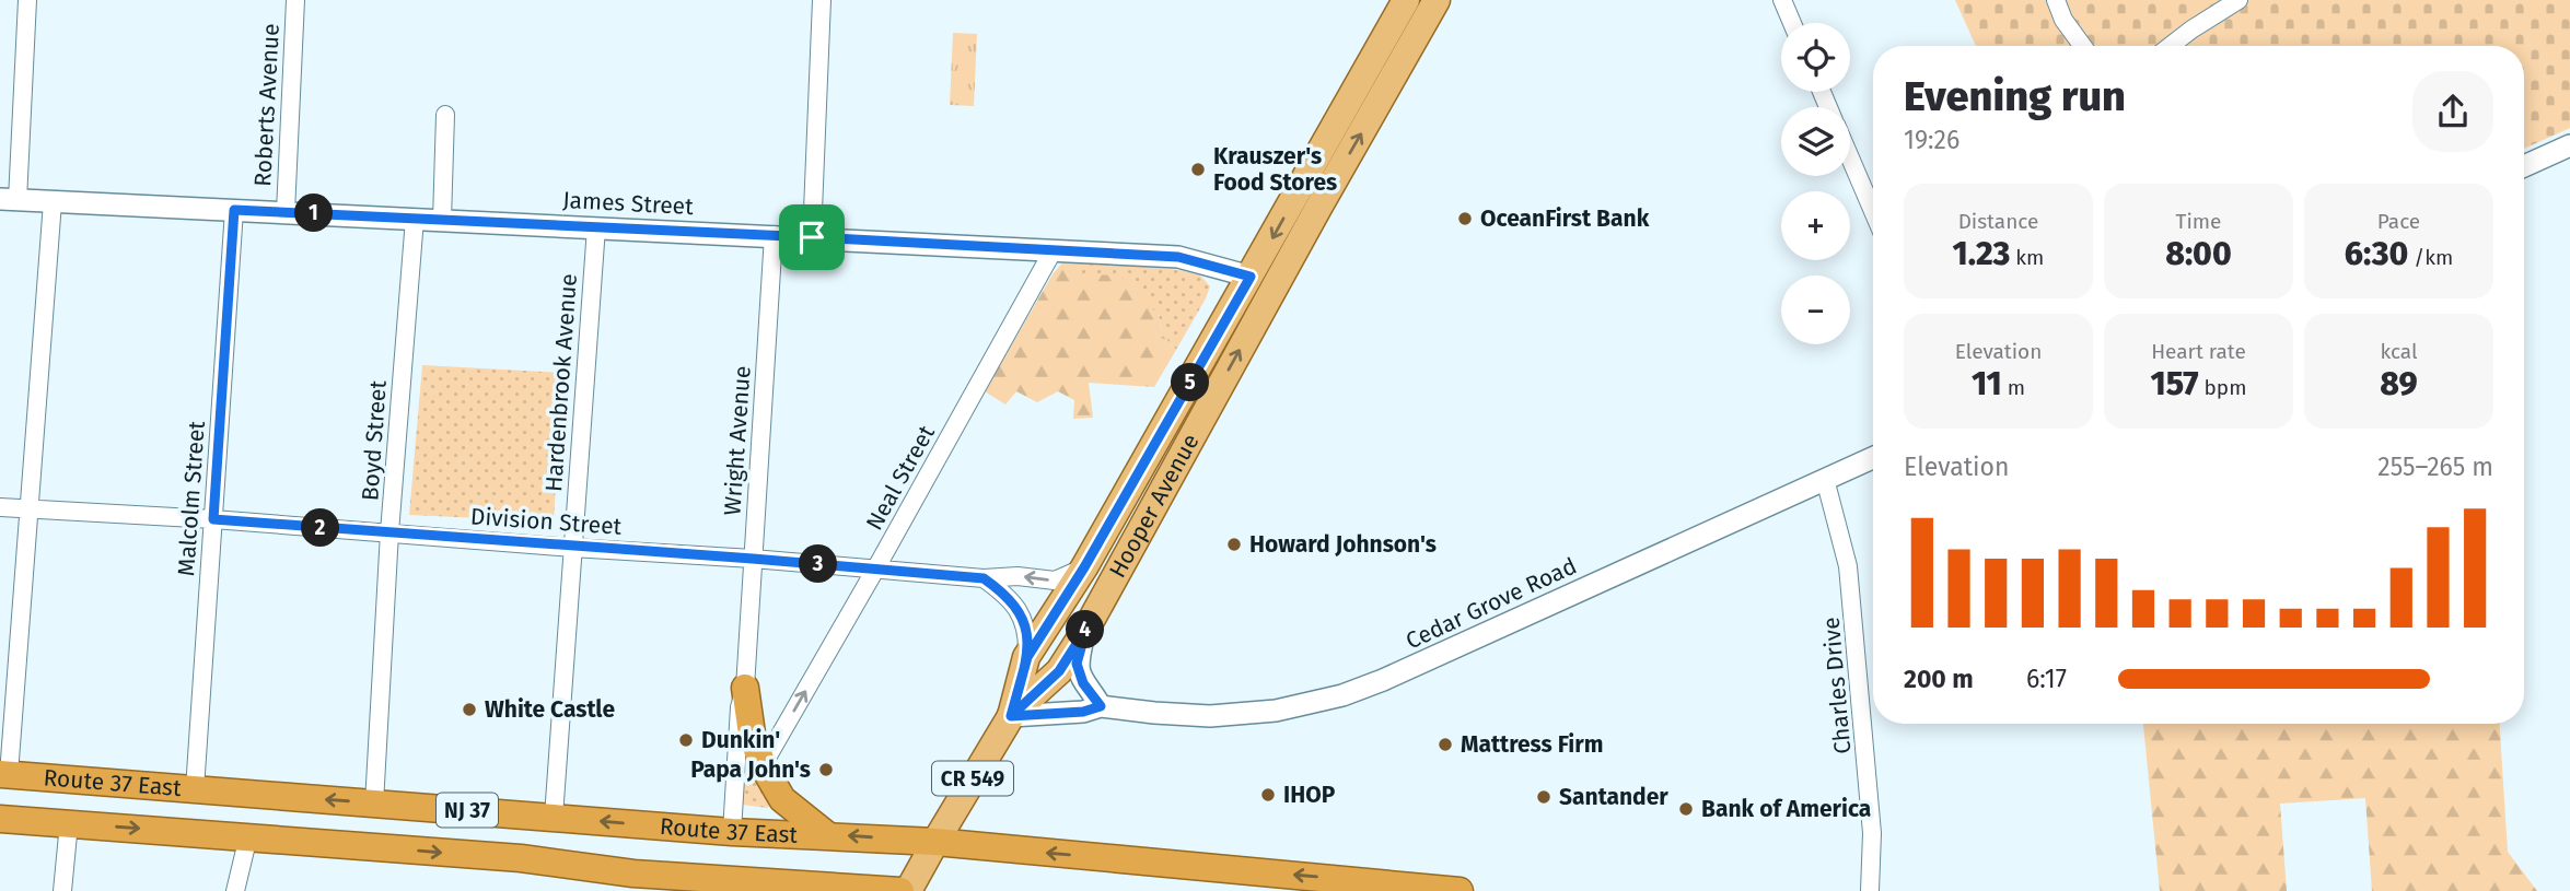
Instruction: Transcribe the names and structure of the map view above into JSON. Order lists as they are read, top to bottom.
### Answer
{
  "streets": {
    "highway": ["Route 37 East", "NJ 37"],
    "main road": ["Hooper Avenue", "CR 549"],
    "street": [
      "Roberts Avenue",
      "James Street",
      "Hardenbrook Avenue",
      "Boyd Street",
      "Wright Avenue",
      "Neal Street",
      "Malcolm Street",
      "Division Street",
      "Cedar Grove Road",
      "Charles Drive"
    ]
  },
  "crossings": [
    ["Roberts Avenue", "James Street"],
    ["James Street", "Hardenbrook Avenue"],
    ["James Street", "Boyd Street"],
    ["James Street", "Wright Avenue"],
    ["James Street", "Neal Street"],
    ["James Street", "Malcolm Street"],
    ["James Street", "Hooper Avenue"],
    ["Hardenbrook Avenue", "Division Street"],
    ["Hardenbrook Avenue", "Route 37 East"],
    ["Boyd Street", "Division Street"],
    ["Boyd Street", "Route 37 East"],
    ["Wright Avenue", "Division Street"],
    ["Wright Avenue", "Route 37 East"],
    ["Neal Street", "Hooper Avenue"],
    ["Neal Street", "Division Street"],
    ["Neal Street", "Cedar Grove Road"],
    ["Neal Street", "Route 37 East"],
    ["Malcolm Street", "Division Street"],
    ["Malcolm Street", "Route 37 East"],
    ["Hooper Avenue", "Division Street"],
    ["Hooper Avenue", "Cedar Grove Road"],
    ["Hooper Avenue", "Route 37 East"],
    ["Division Street", "Cedar Grove Road"],
    ["Division Street", "Route 37 East"],
    ["Cedar Grove Road", "Charles Drive"],
    ["Cedar Grove Road", "Route 37 East"]
  ],
  "one_way": ["Neal Street"],
  "places": [
    "Krauszer's Food Stores",
    "OceanFirst Bank",
    "Howard Johnson's",
    "White Castle",
    "Dunkin'",
    "Mattress Firm",
    "Papa John's",
    "IHOP",
    "Santander",
    "Bank of America"
  ],
  "page": {
    "map_buttons": ["+", "−"],
    "heading": ["Evening run", "19:26"],
    "stats": [
      ["Distance", "1.23 km"],
      ["Time", "8:00"],
      ["Pace", "6:30 /km"],
      ["Elevation", "11 m"],
      ["Heart rate", "157 bpm"],
      ["kcal", "89"]
    ],
    "pins": [
      "1",
      "5",
      "2",
      "3",
      "4"
    ],
    "chart": ["Elevation", "255–265 m"],
    "list": [
      {
        "name": "200 m",
        "note": "6:17"
      }
    ]
  }
}
